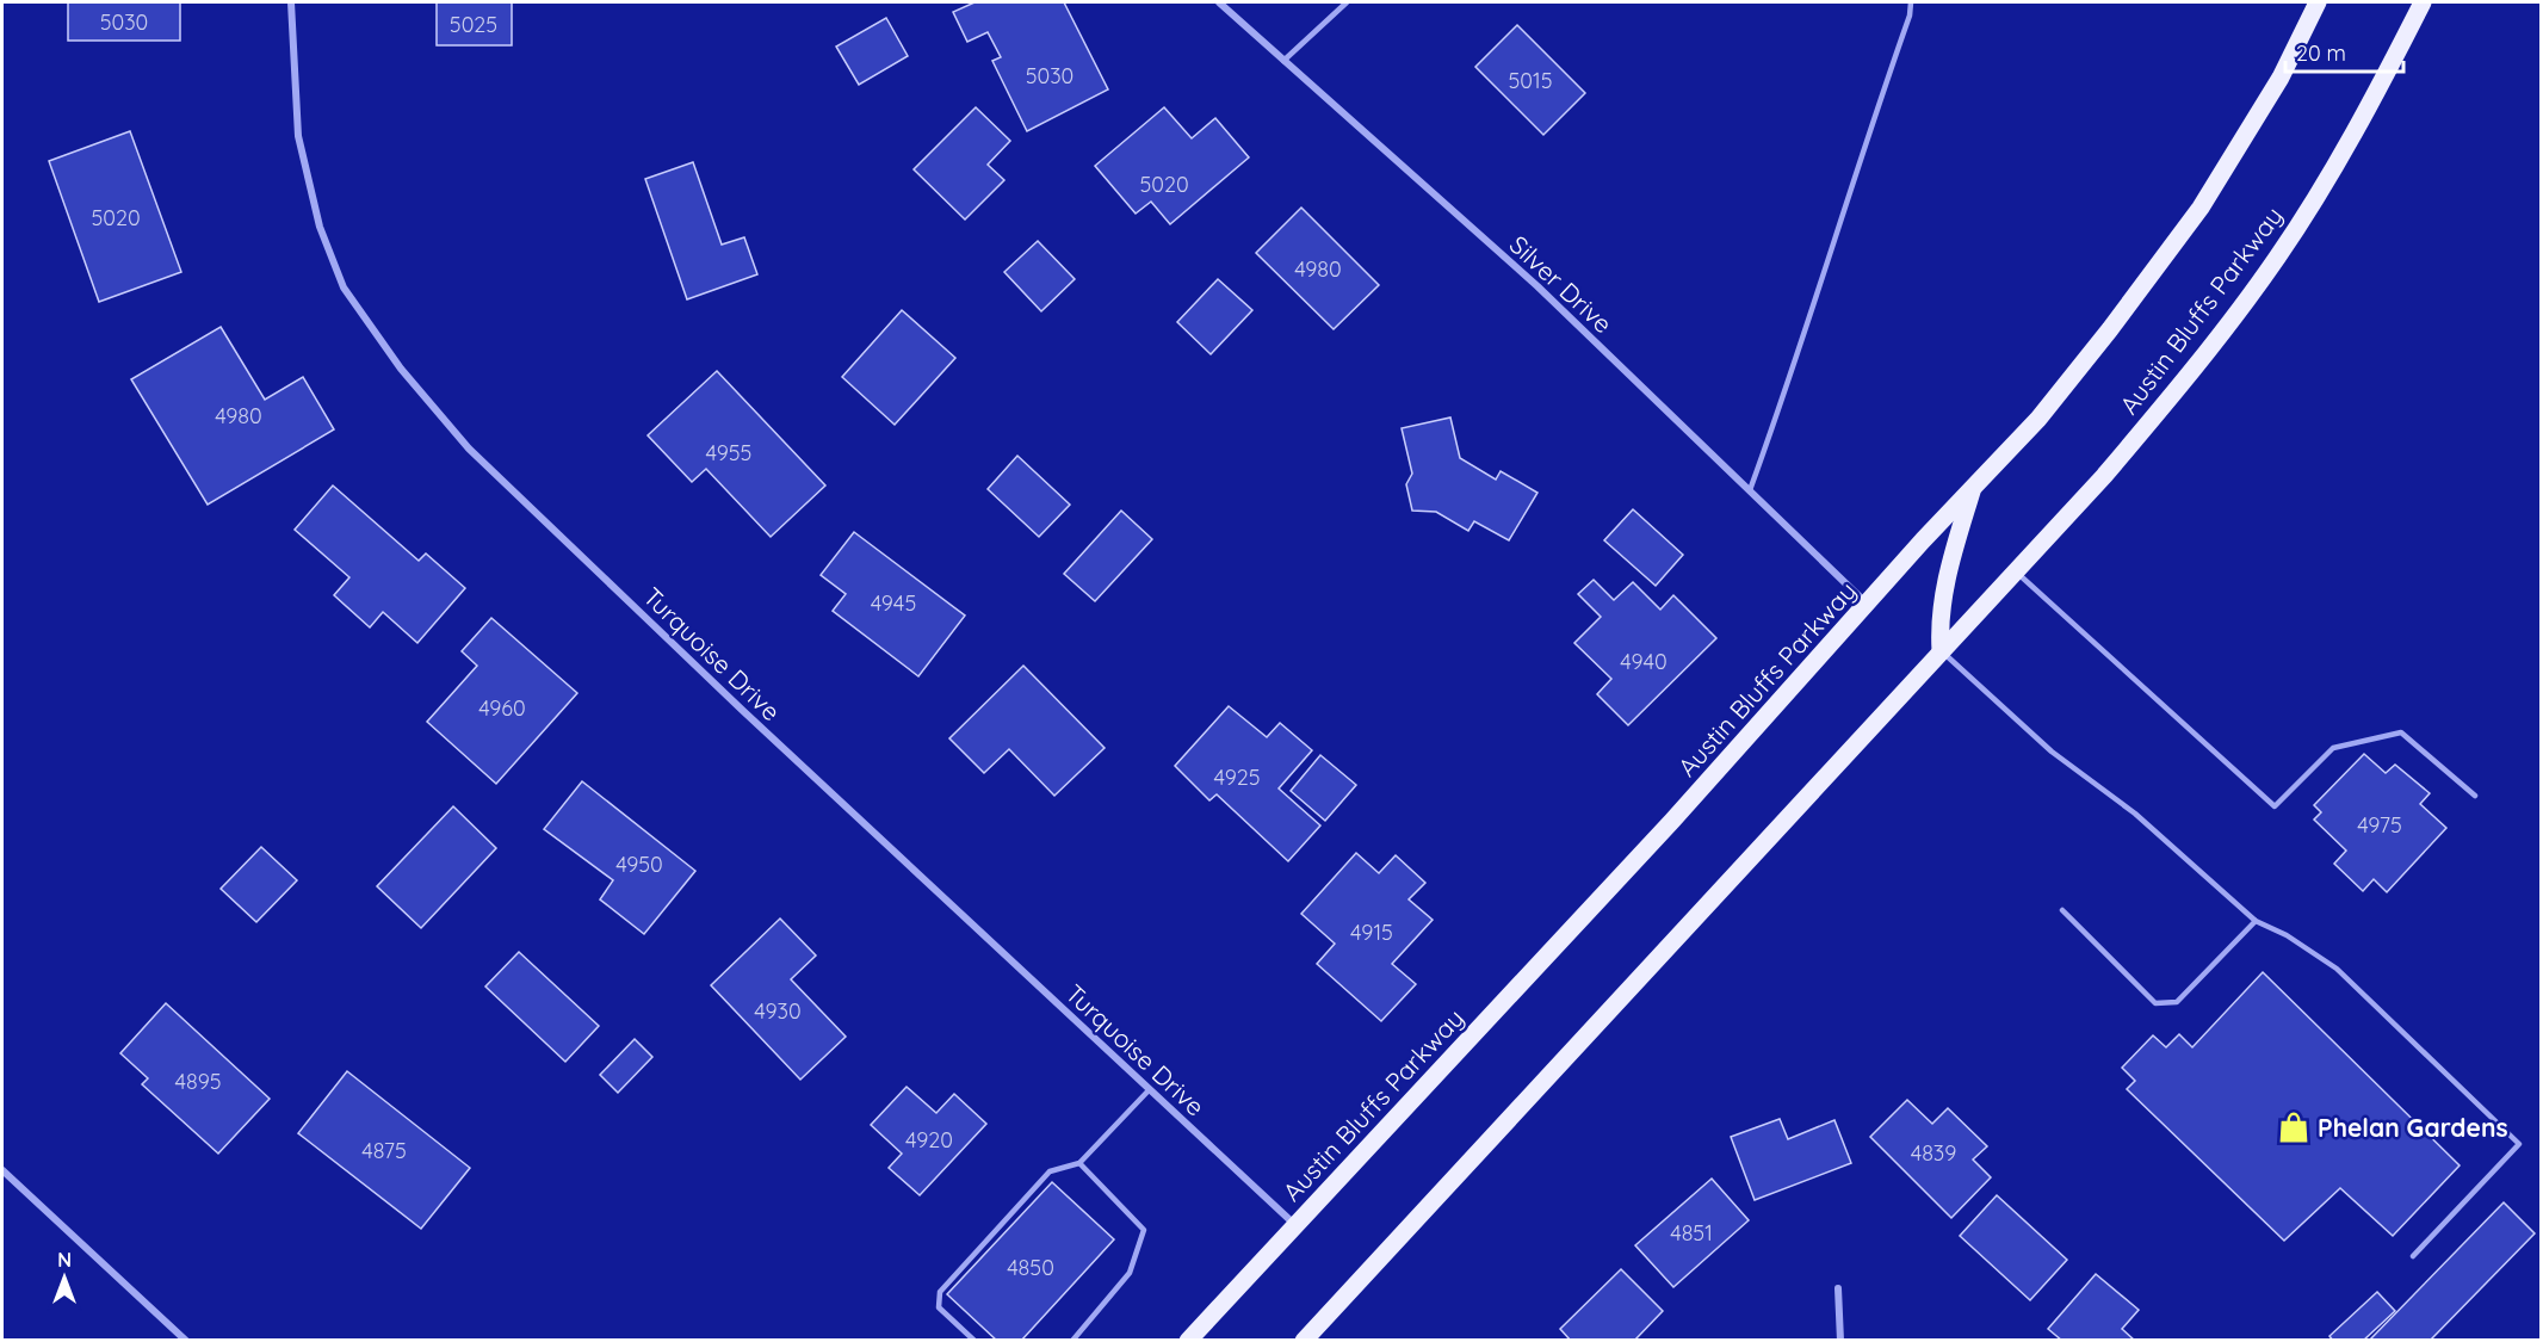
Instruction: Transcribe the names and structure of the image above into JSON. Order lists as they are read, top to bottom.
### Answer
{
  "streets": {
    "main road": ["Austin Bluffs Parkway"],
    "street": ["Silver Drive", "Turquoise Drive"]
  },
  "crossings": [
    ["Silver Drive", "Austin Bluffs Parkway"],
    ["Austin Bluffs Parkway", "Turquoise Drive"]
  ],
  "places": {
    "shop": ["Phelan Gardens"]
  },
  "house_numbers": [
    "5030",
    "5025",
    "5030",
    "5015",
    "5020",
    "5020",
    "4980",
    "4980",
    "4955",
    "4945",
    "4940",
    "4960",
    "4925",
    "4975",
    "4950",
    "4915",
    "4930",
    "4895",
    "4920",
    "4875",
    "4839",
    "4851",
    "4850"
  ],
  "scale_bar": "20 m",
  "north": "top"
}
